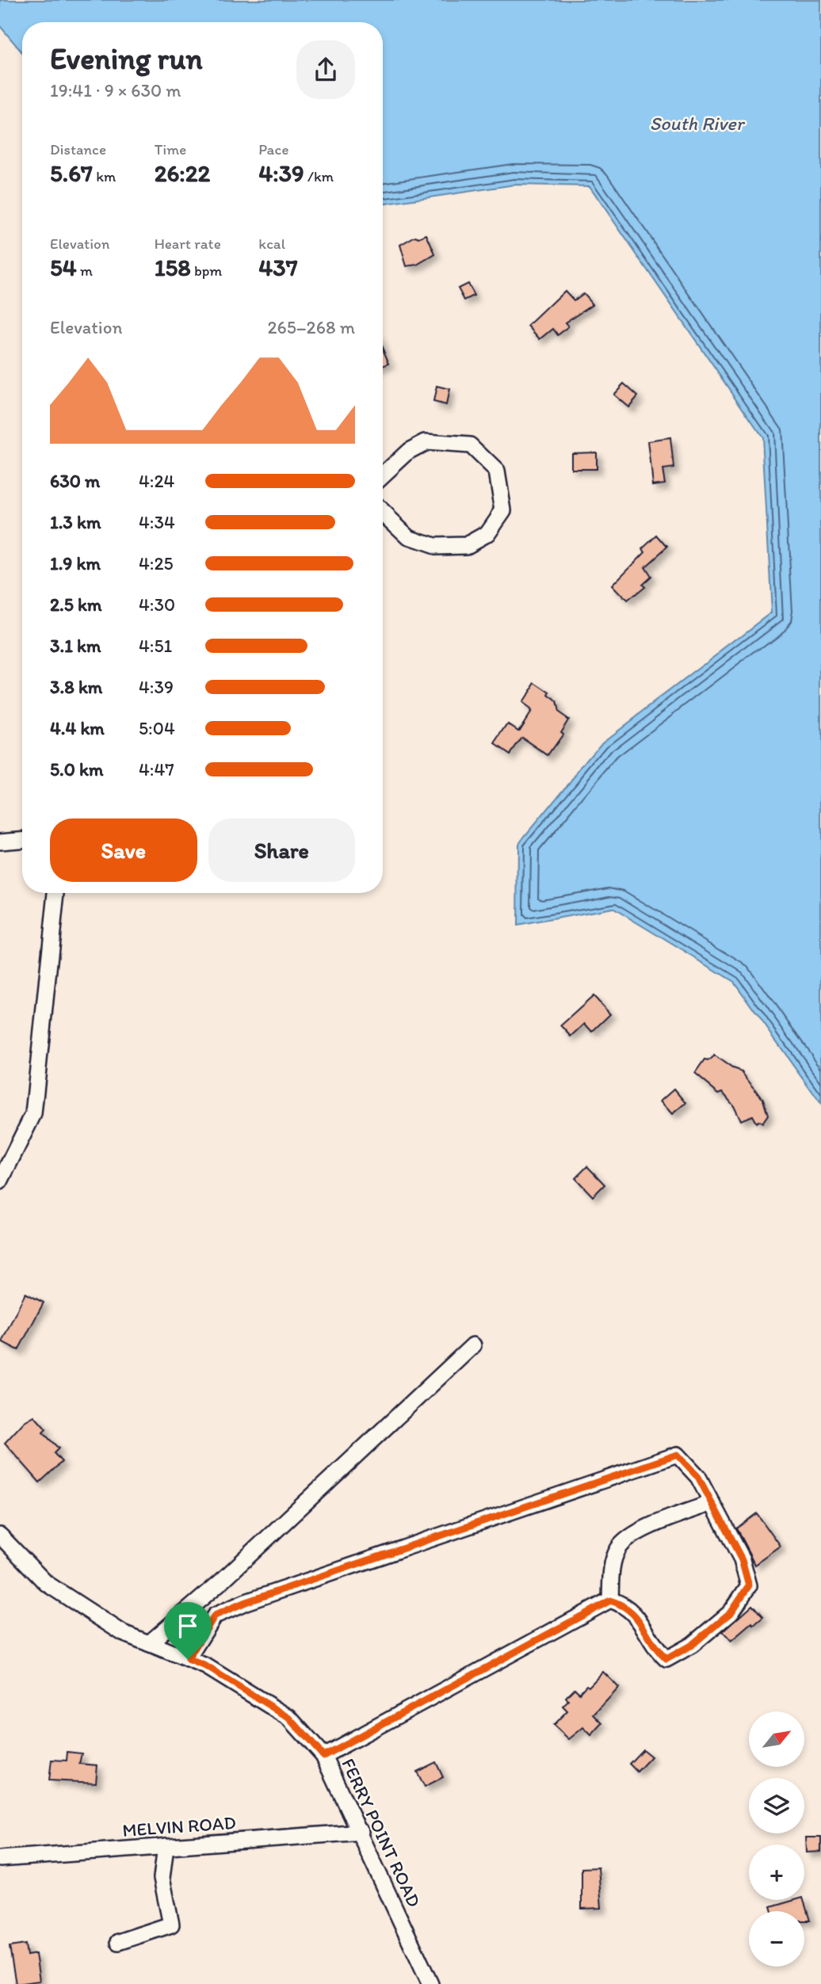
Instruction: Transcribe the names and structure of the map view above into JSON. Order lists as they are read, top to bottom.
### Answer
{
  "streets": {
    "street": ["MELVIN ROAD", "FERRY POINT ROAD"]
  },
  "crossings": [
    ["MELVIN ROAD", "FERRY POINT ROAD"]
  ],
  "water": ["South River"],
  "north": "top right",
  "page": {
    "heading": ["Evening run", "19:41 · 9 × 630 m"],
    "stats": [
      ["Distance", "5.67 km"],
      ["Time", "26:22"],
      ["Pace", "4:39 /km"],
      ["Elevation", "54 m"],
      ["Heart rate", "158 bpm"],
      ["kcal", "437"]
    ],
    "chart": ["Elevation", "265–268 m"],
    "list": [
      {
        "name": "630 m",
        "note": "4:24"
      },
      {
        "name": "1.3 km",
        "note": "4:34"
      },
      {
        "name": "1.9 km",
        "note": "4:25"
      },
      {
        "name": "2.5 km",
        "note": "4:30"
      },
      {
        "name": "3.1 km",
        "note": "4:51"
      },
      {
        "name": "3.8 km",
        "note": "4:39"
      },
      {
        "name": "4.4 km",
        "note": "5:04"
      },
      {
        "name": "5.0 km",
        "note": "4:47"
      }
    ],
    "buttons": ["Save", "Share"],
    "map_buttons": ["+", "−"]
  }
}
